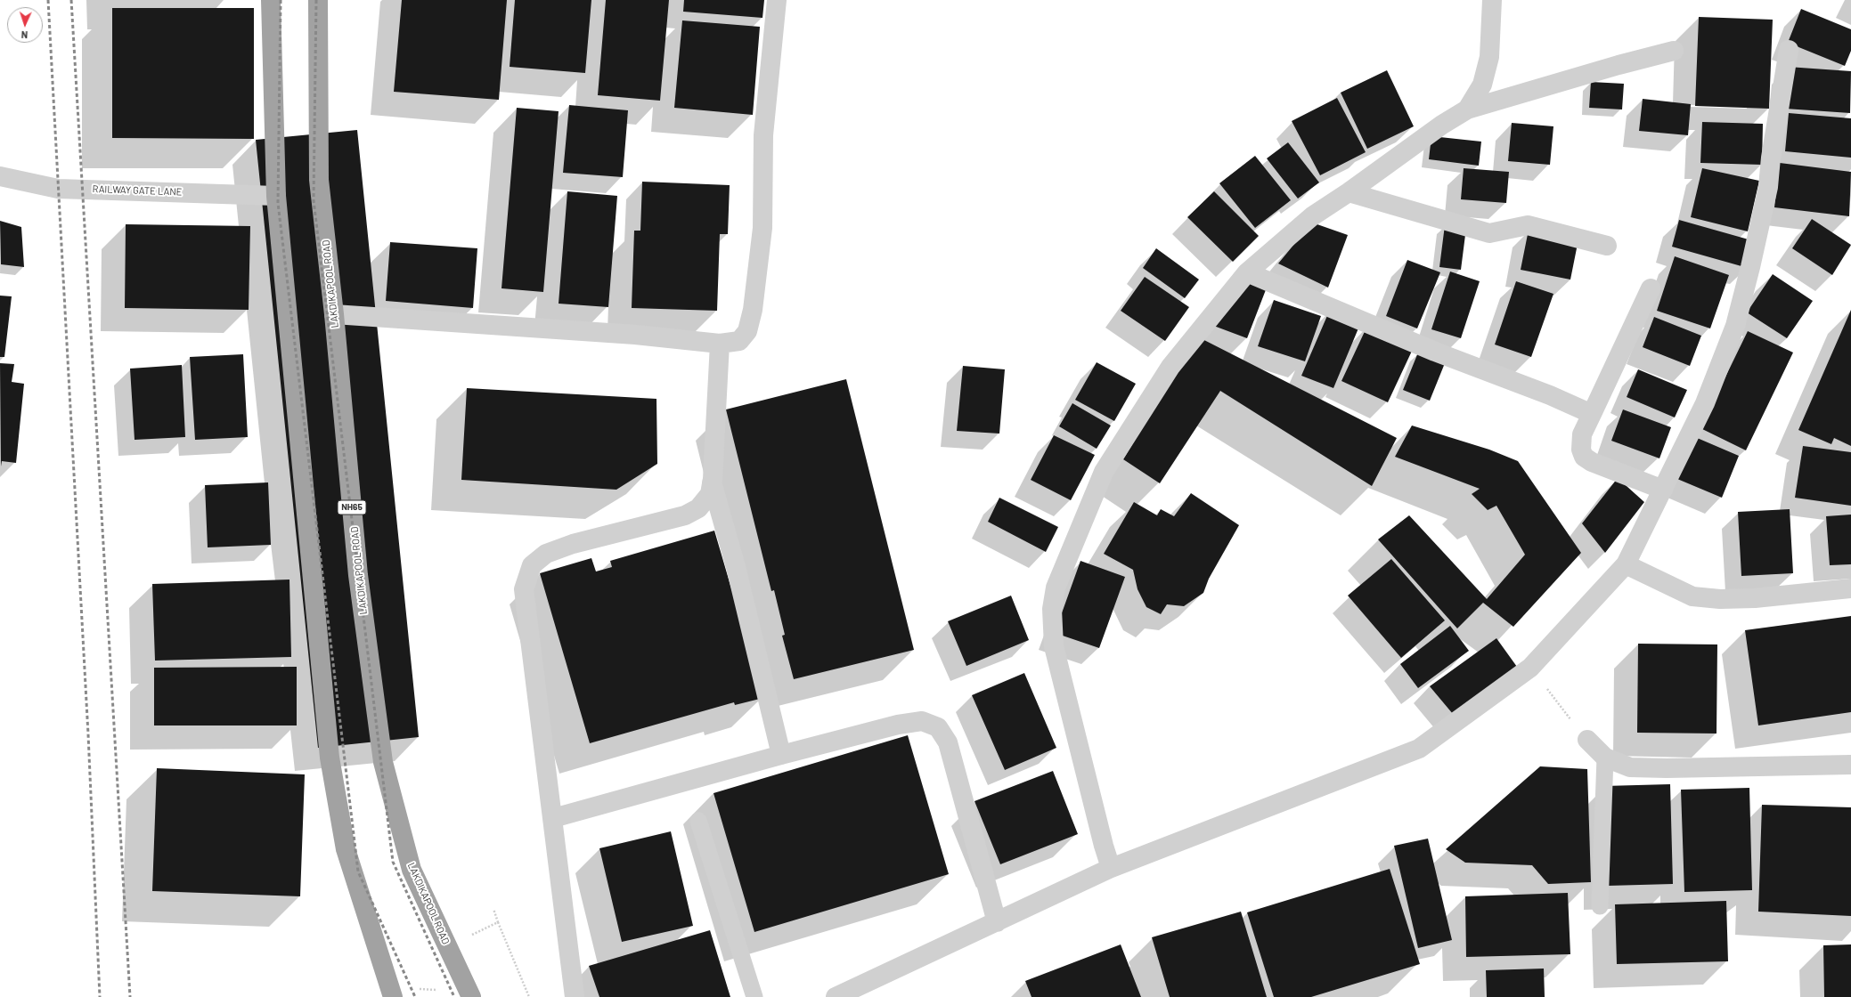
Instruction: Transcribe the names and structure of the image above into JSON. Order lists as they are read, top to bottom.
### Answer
{
  "streets": {
    "highway": ["LAKDIKAPOOL ROAD", "NH65"],
    "street": ["RAILWAY GATE LANE"]
  },
  "north": "bottom"
}
